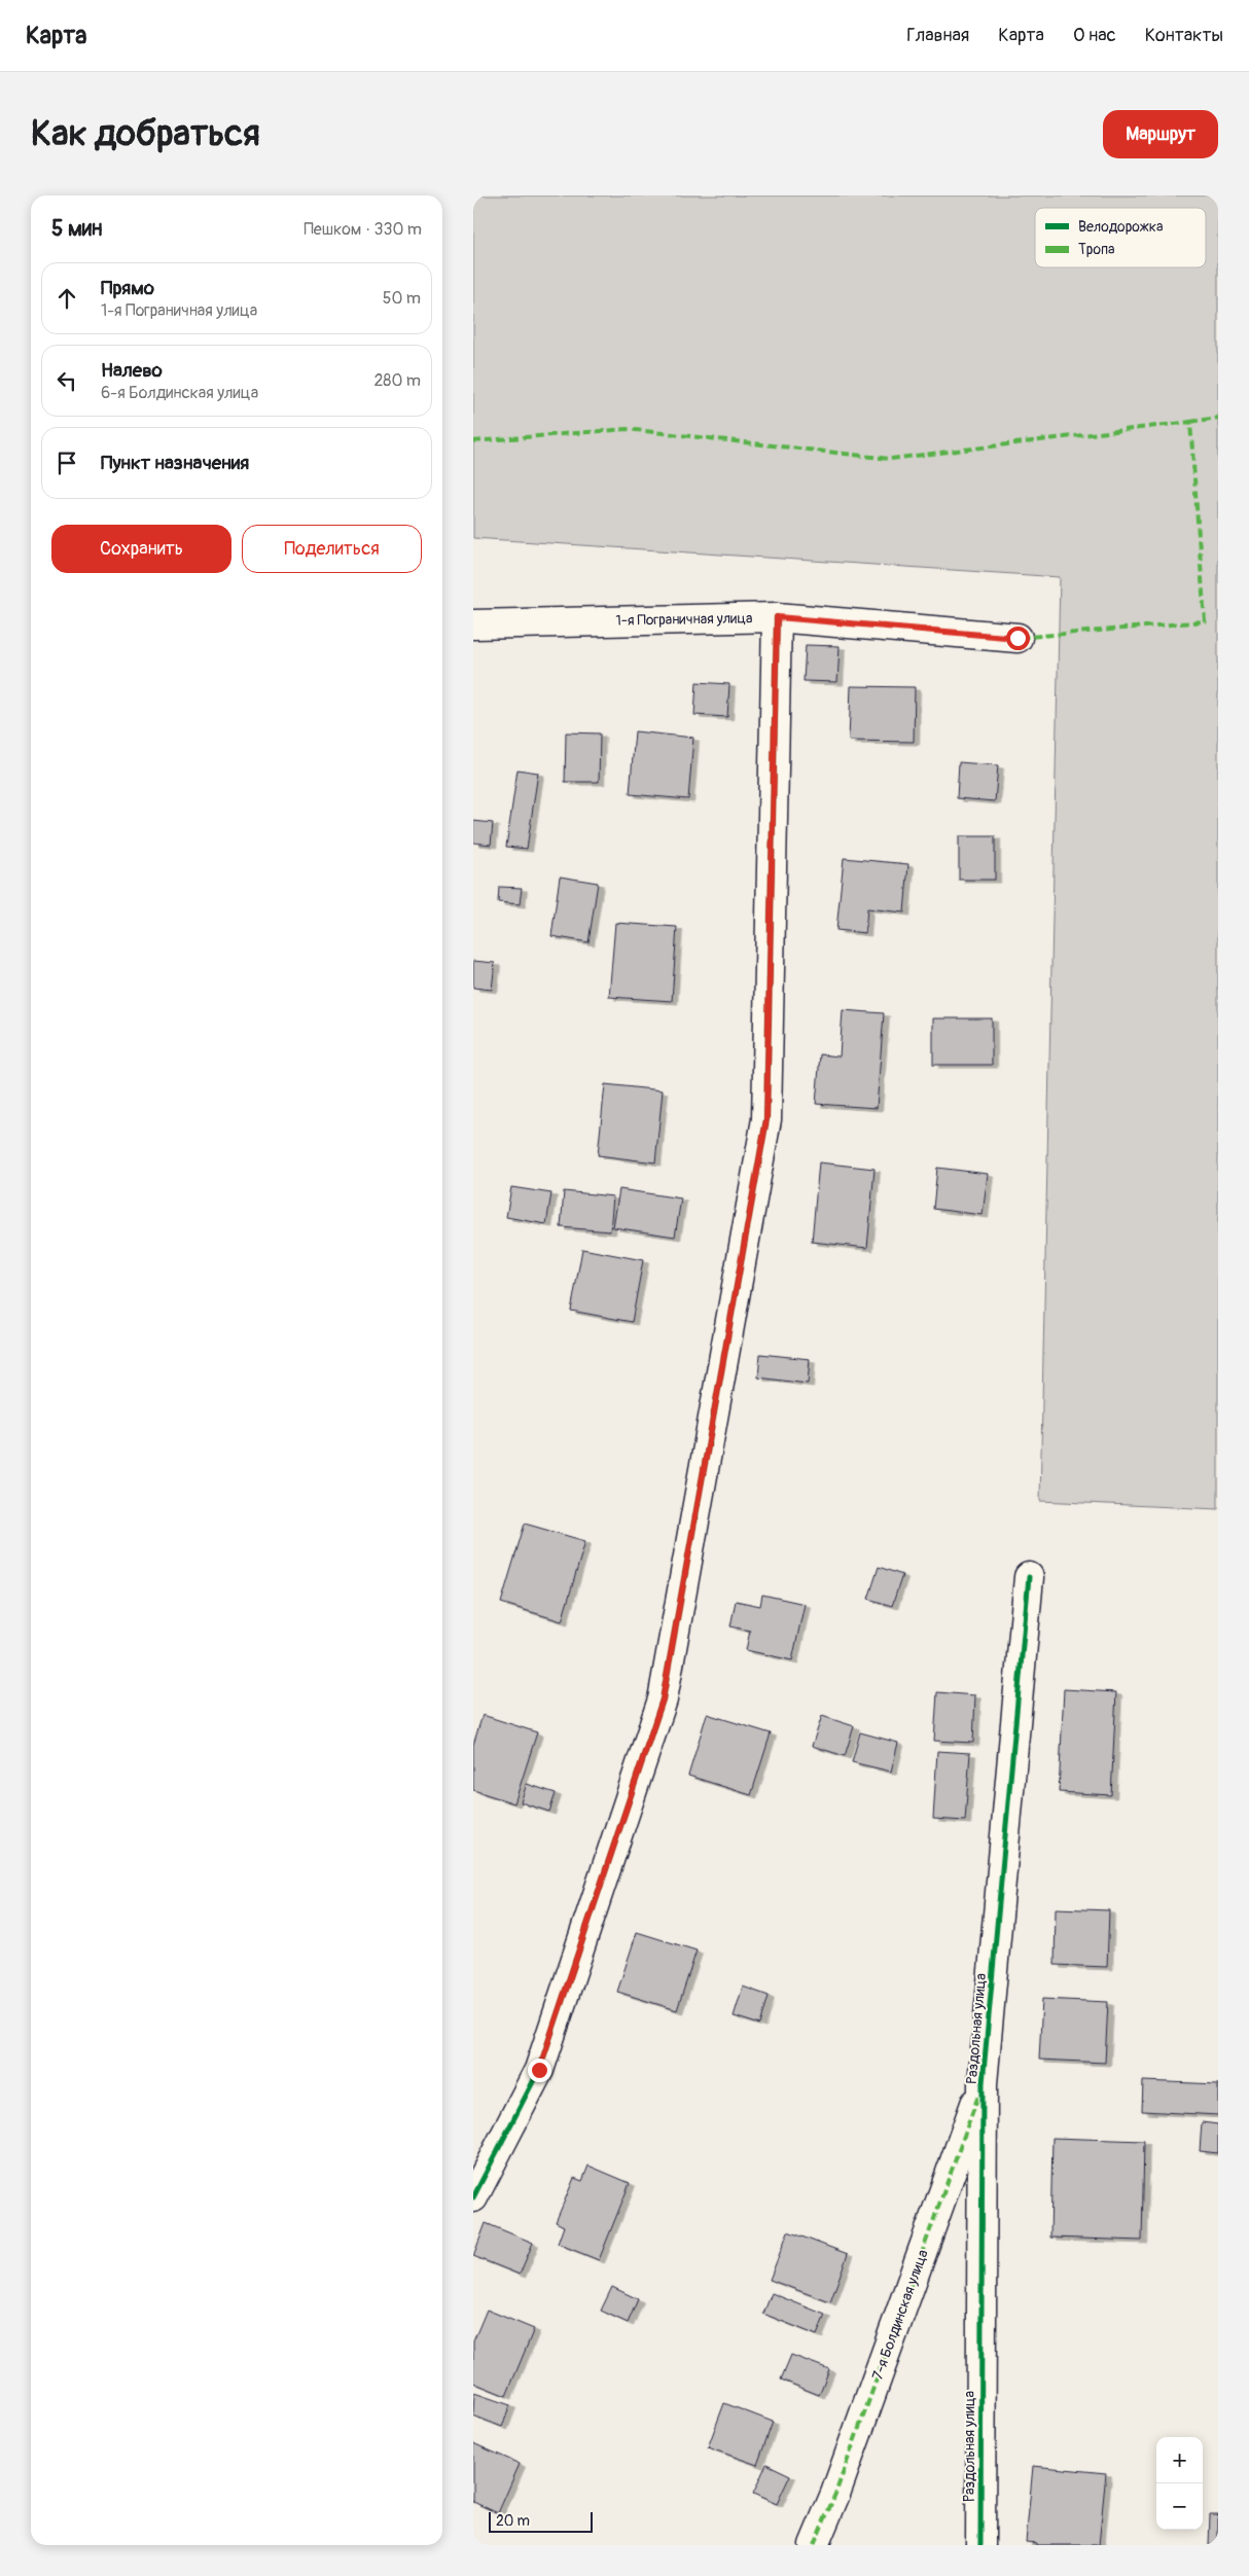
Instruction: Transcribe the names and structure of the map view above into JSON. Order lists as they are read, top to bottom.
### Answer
{
  "streets": {
    "street": ["1-я Пограничная улица", "Раздольная улица", "7-я Болдинская улица"]
  },
  "crossings": [
    ["Раздольная улица", "7-я Болдинская улица"]
  ],
  "legend": ["Велодорожка", "Тропа"],
  "scale_bar": "20 m",
  "page": {
    "header": "Карта",
    "nav": [
      "Главная",
      "Карта",
      "О нас",
      "Контакты"
    ],
    "buttons": [
      "Маршрут",
      ["Сохранить", "Поделиться"]
    ],
    "title": "Как добраться",
    "heading": ["5 мин", "Пешком · 330 m"],
    "list": [
      ["Прямо", "1-я Пограничная улица", "50 m"],
      ["Налево", "6-я Болдинская улица", "280 m"],
      "Пункт назначения"
    ],
    "map_buttons": ["+", "−"],
    "scale": "20 m"
  }
}
